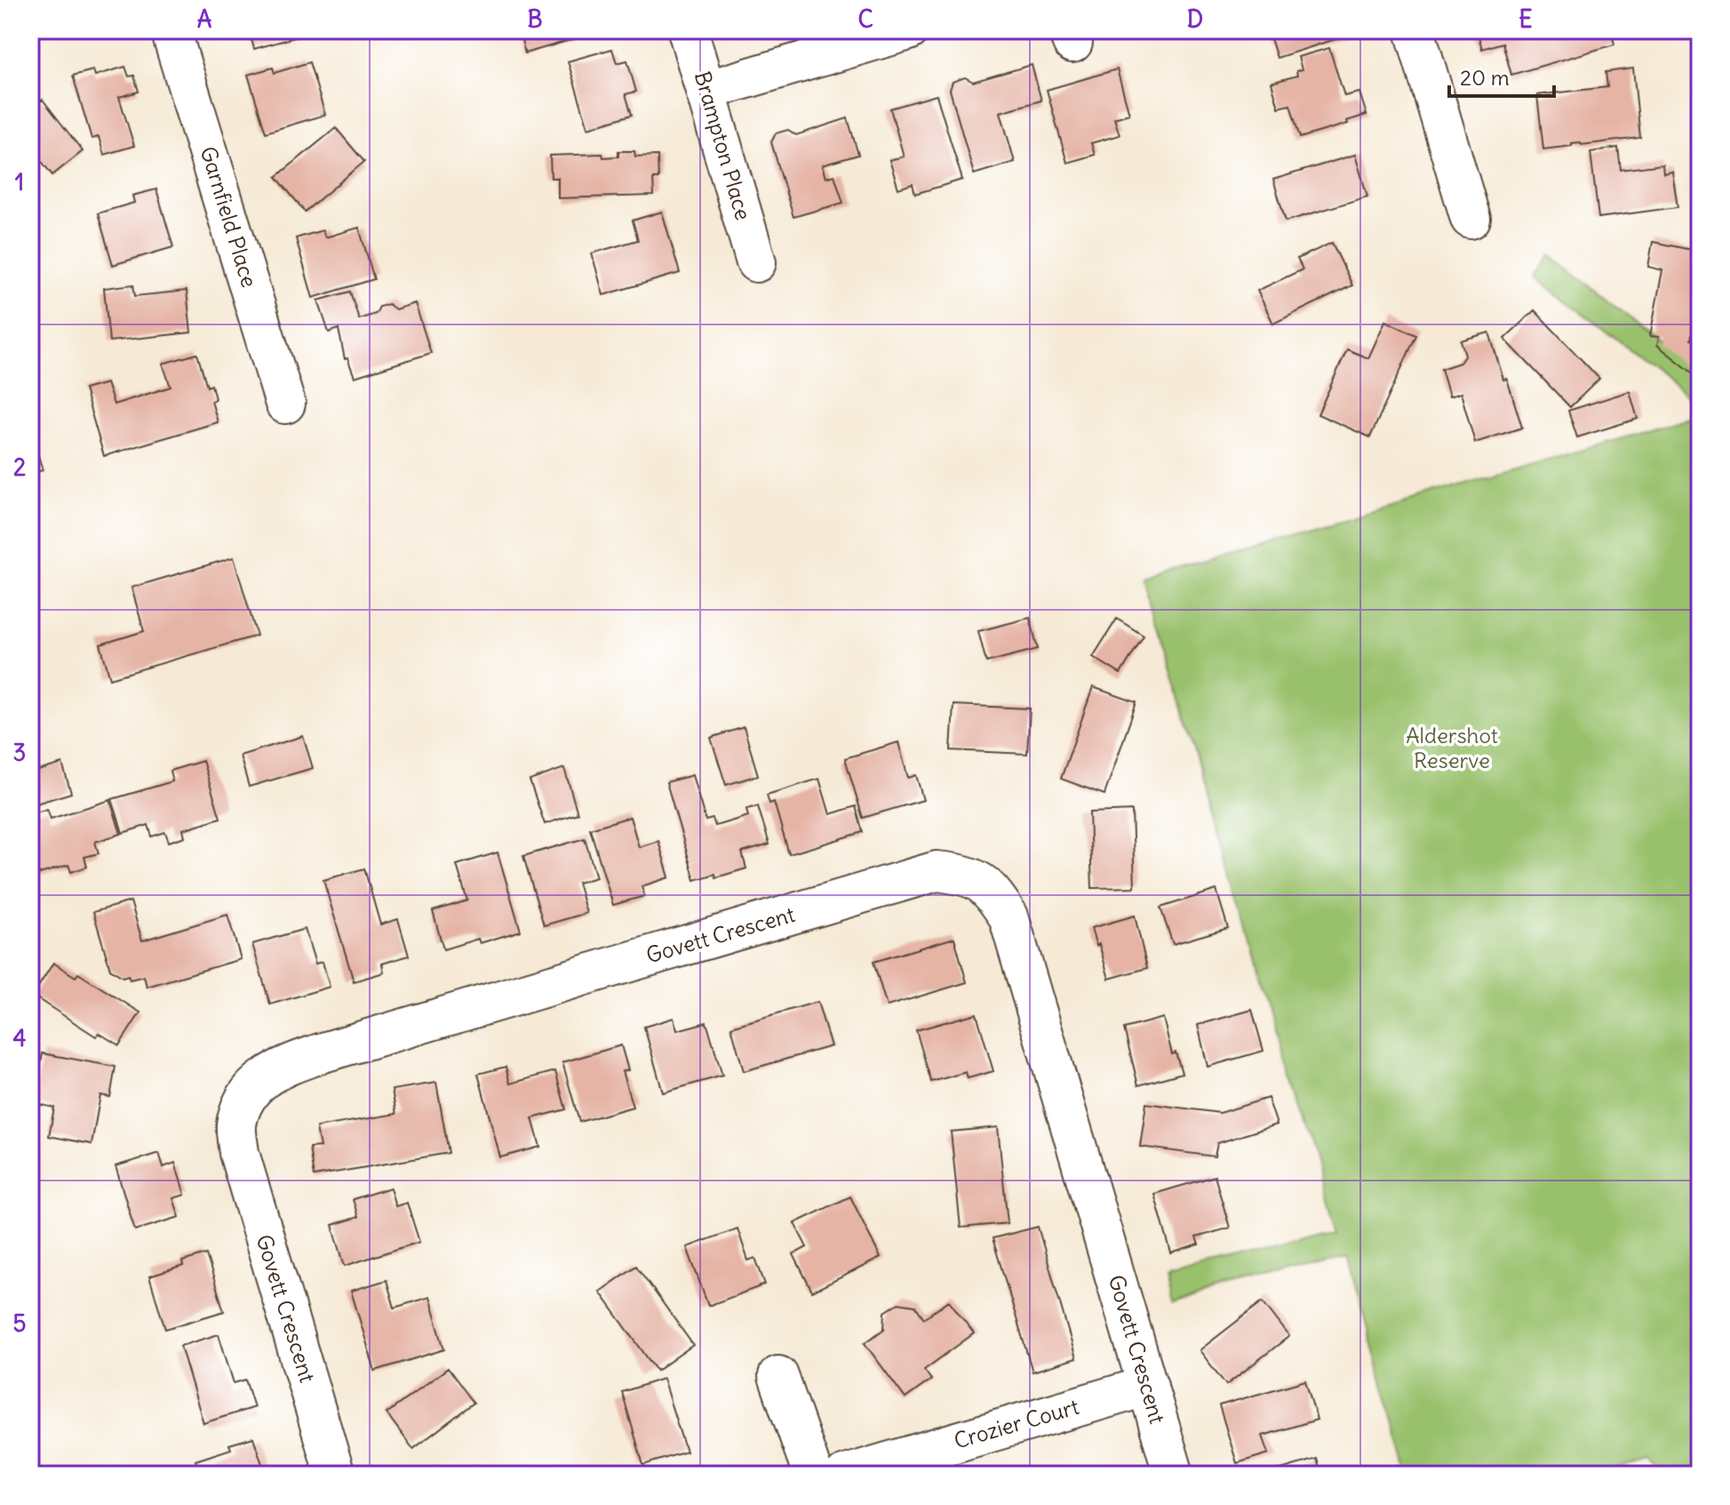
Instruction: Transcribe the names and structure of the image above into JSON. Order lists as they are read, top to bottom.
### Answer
{
  "streets": {
    "street": [
      "Brampton Place",
      "Garnfield Place",
      "Govett Crescent",
      "Crozier Court"
    ]
  },
  "crossings": [
    ["Govett Crescent", "Crozier Court"]
  ],
  "parks": ["Aldershot Reserve"],
  "scale_bar": "20 m",
  "grid": {
    "columns": [
      "A",
      "B",
      "C",
      "D",
      "E"
    ],
    "rows": [
      "1",
      "2",
      "3",
      "4",
      "5"
    ]
  }
}
